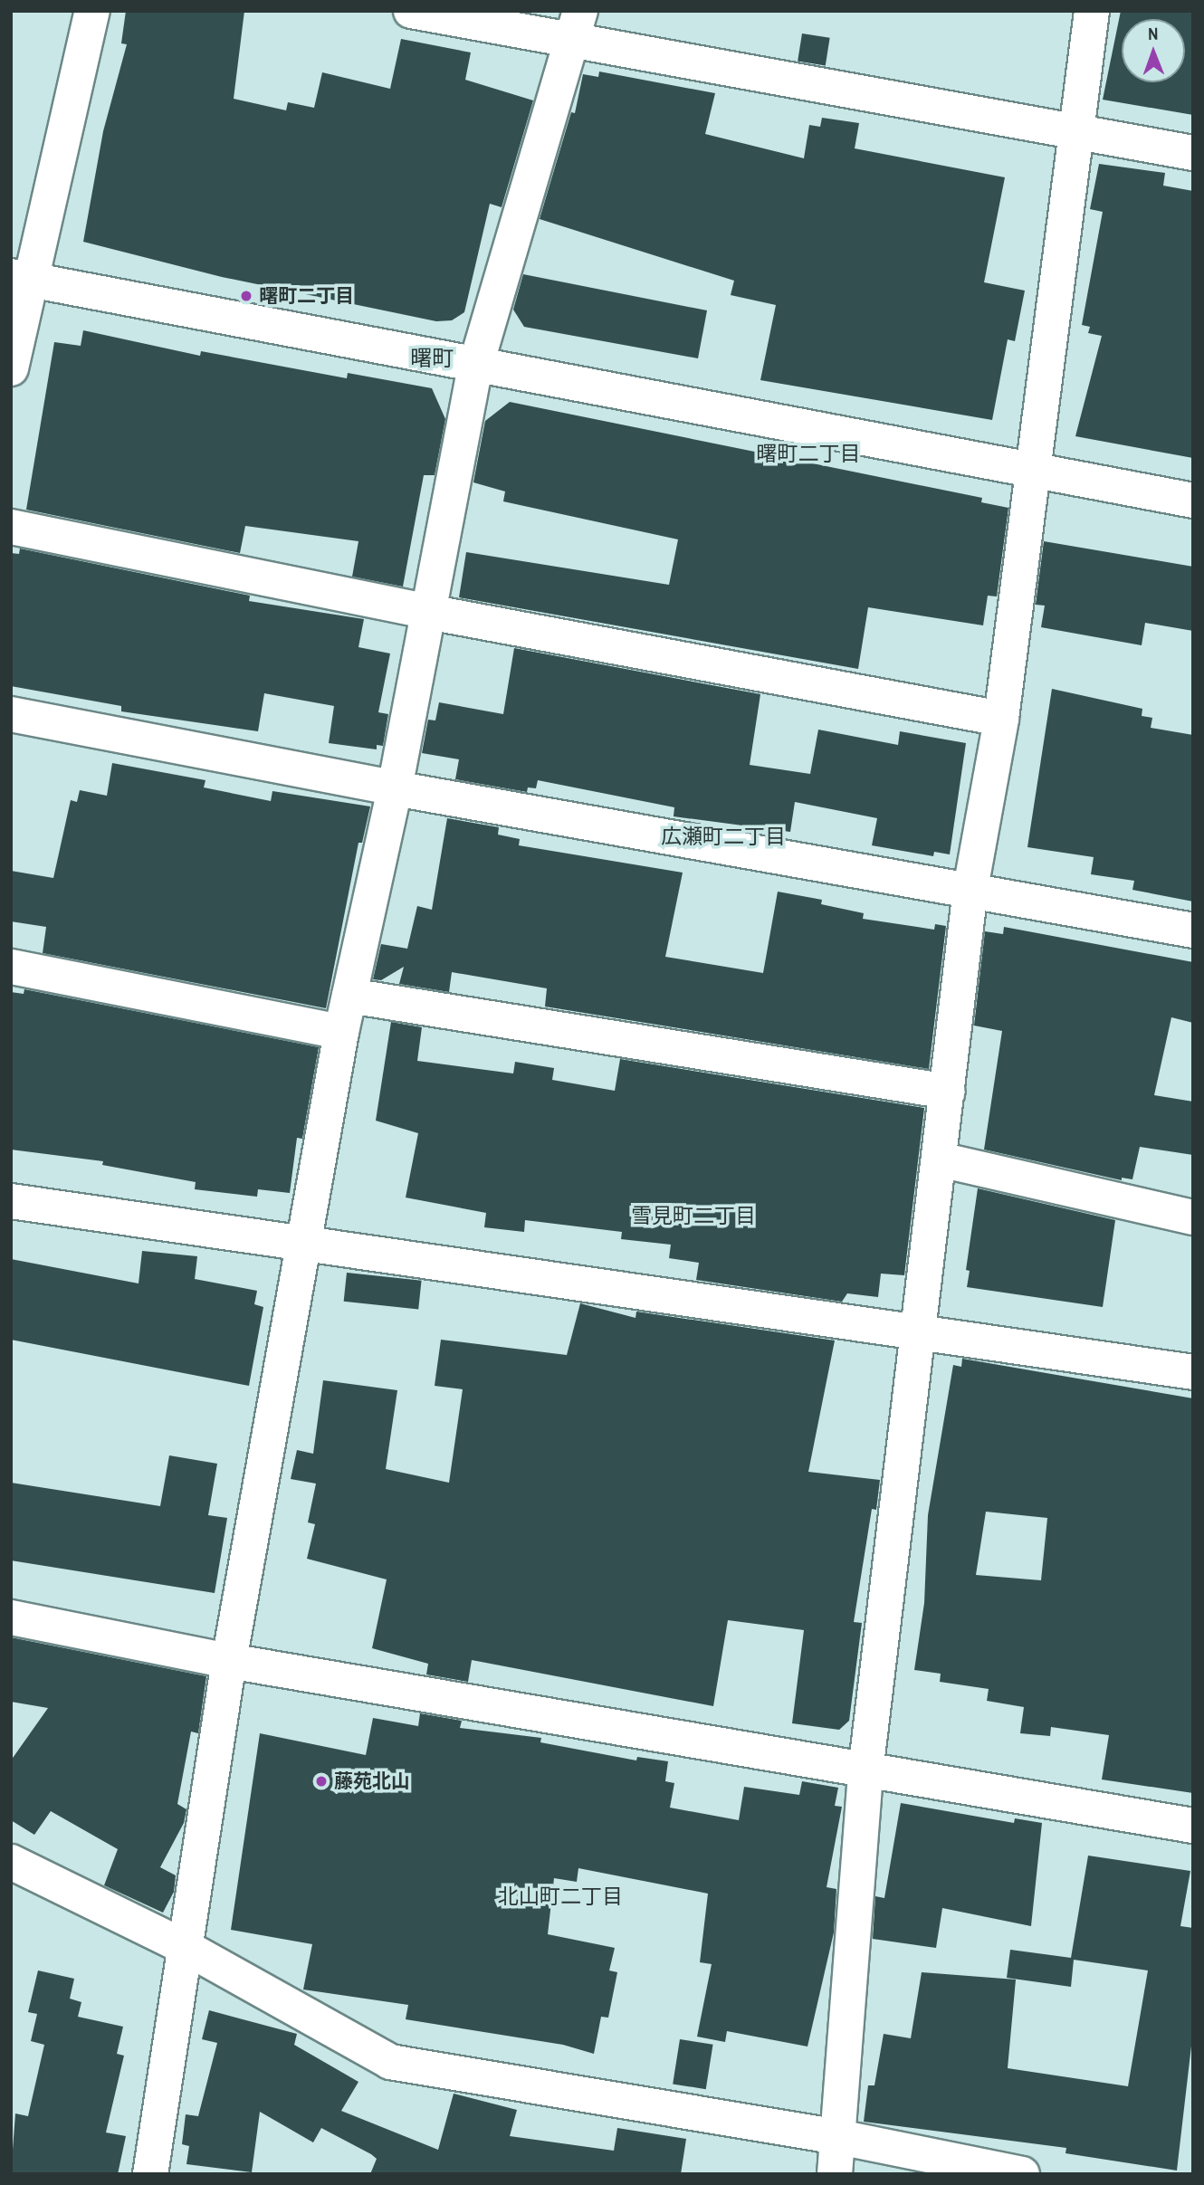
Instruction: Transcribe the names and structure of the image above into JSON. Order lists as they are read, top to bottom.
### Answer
{
  "districts": [
    "曙町",
    "曙町二丁目",
    "広瀬町二丁目",
    "雪見町二丁目",
    "北山町二丁目"
  ],
  "places": ["曙町二丁目", "藤苑北山"],
  "north": "top"
}
